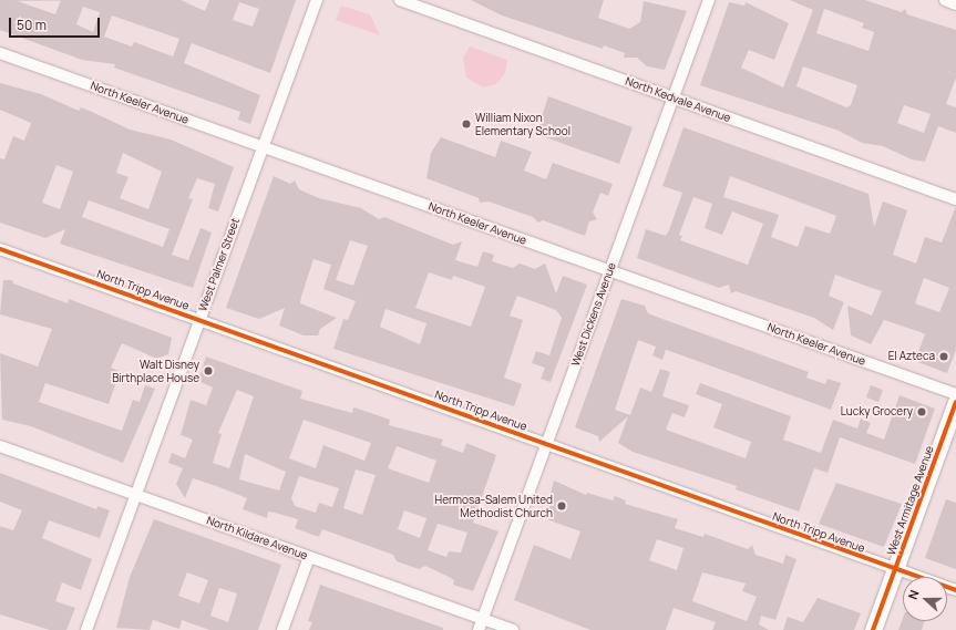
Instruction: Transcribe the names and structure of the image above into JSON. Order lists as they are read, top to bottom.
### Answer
{
  "streets": {
    "main road": ["West Armitage Avenue"],
    "street": [
      "North Kedvale Avenue",
      "North Keeler Avenue",
      "West Palmer Street",
      "North Tripp Avenue",
      "West Dickens Avenue",
      "North Kildare Avenue"
    ]
  },
  "crossings": [
    ["North Kedvale Avenue", "West Dickens Avenue"],
    ["North Keeler Avenue", "West Palmer Street"],
    ["North Keeler Avenue", "West Dickens Avenue"],
    ["West Palmer Street", "North Tripp Avenue"],
    ["West Palmer Street", "North Kildare Avenue"],
    ["North Tripp Avenue", "West Dickens Avenue"],
    ["North Tripp Avenue", "West Armitage Avenue"],
    ["West Dickens Avenue", "North Kildare Avenue"]
  ],
  "places": [
    "William Nixon Elementary School",
    "El Azteca",
    "Walt Disney Birthplace House",
    "Lucky Grocery",
    "Hermosa-Salem United Methodist Church"
  ],
  "scale_bar": "50 m",
  "north": "left"
}
